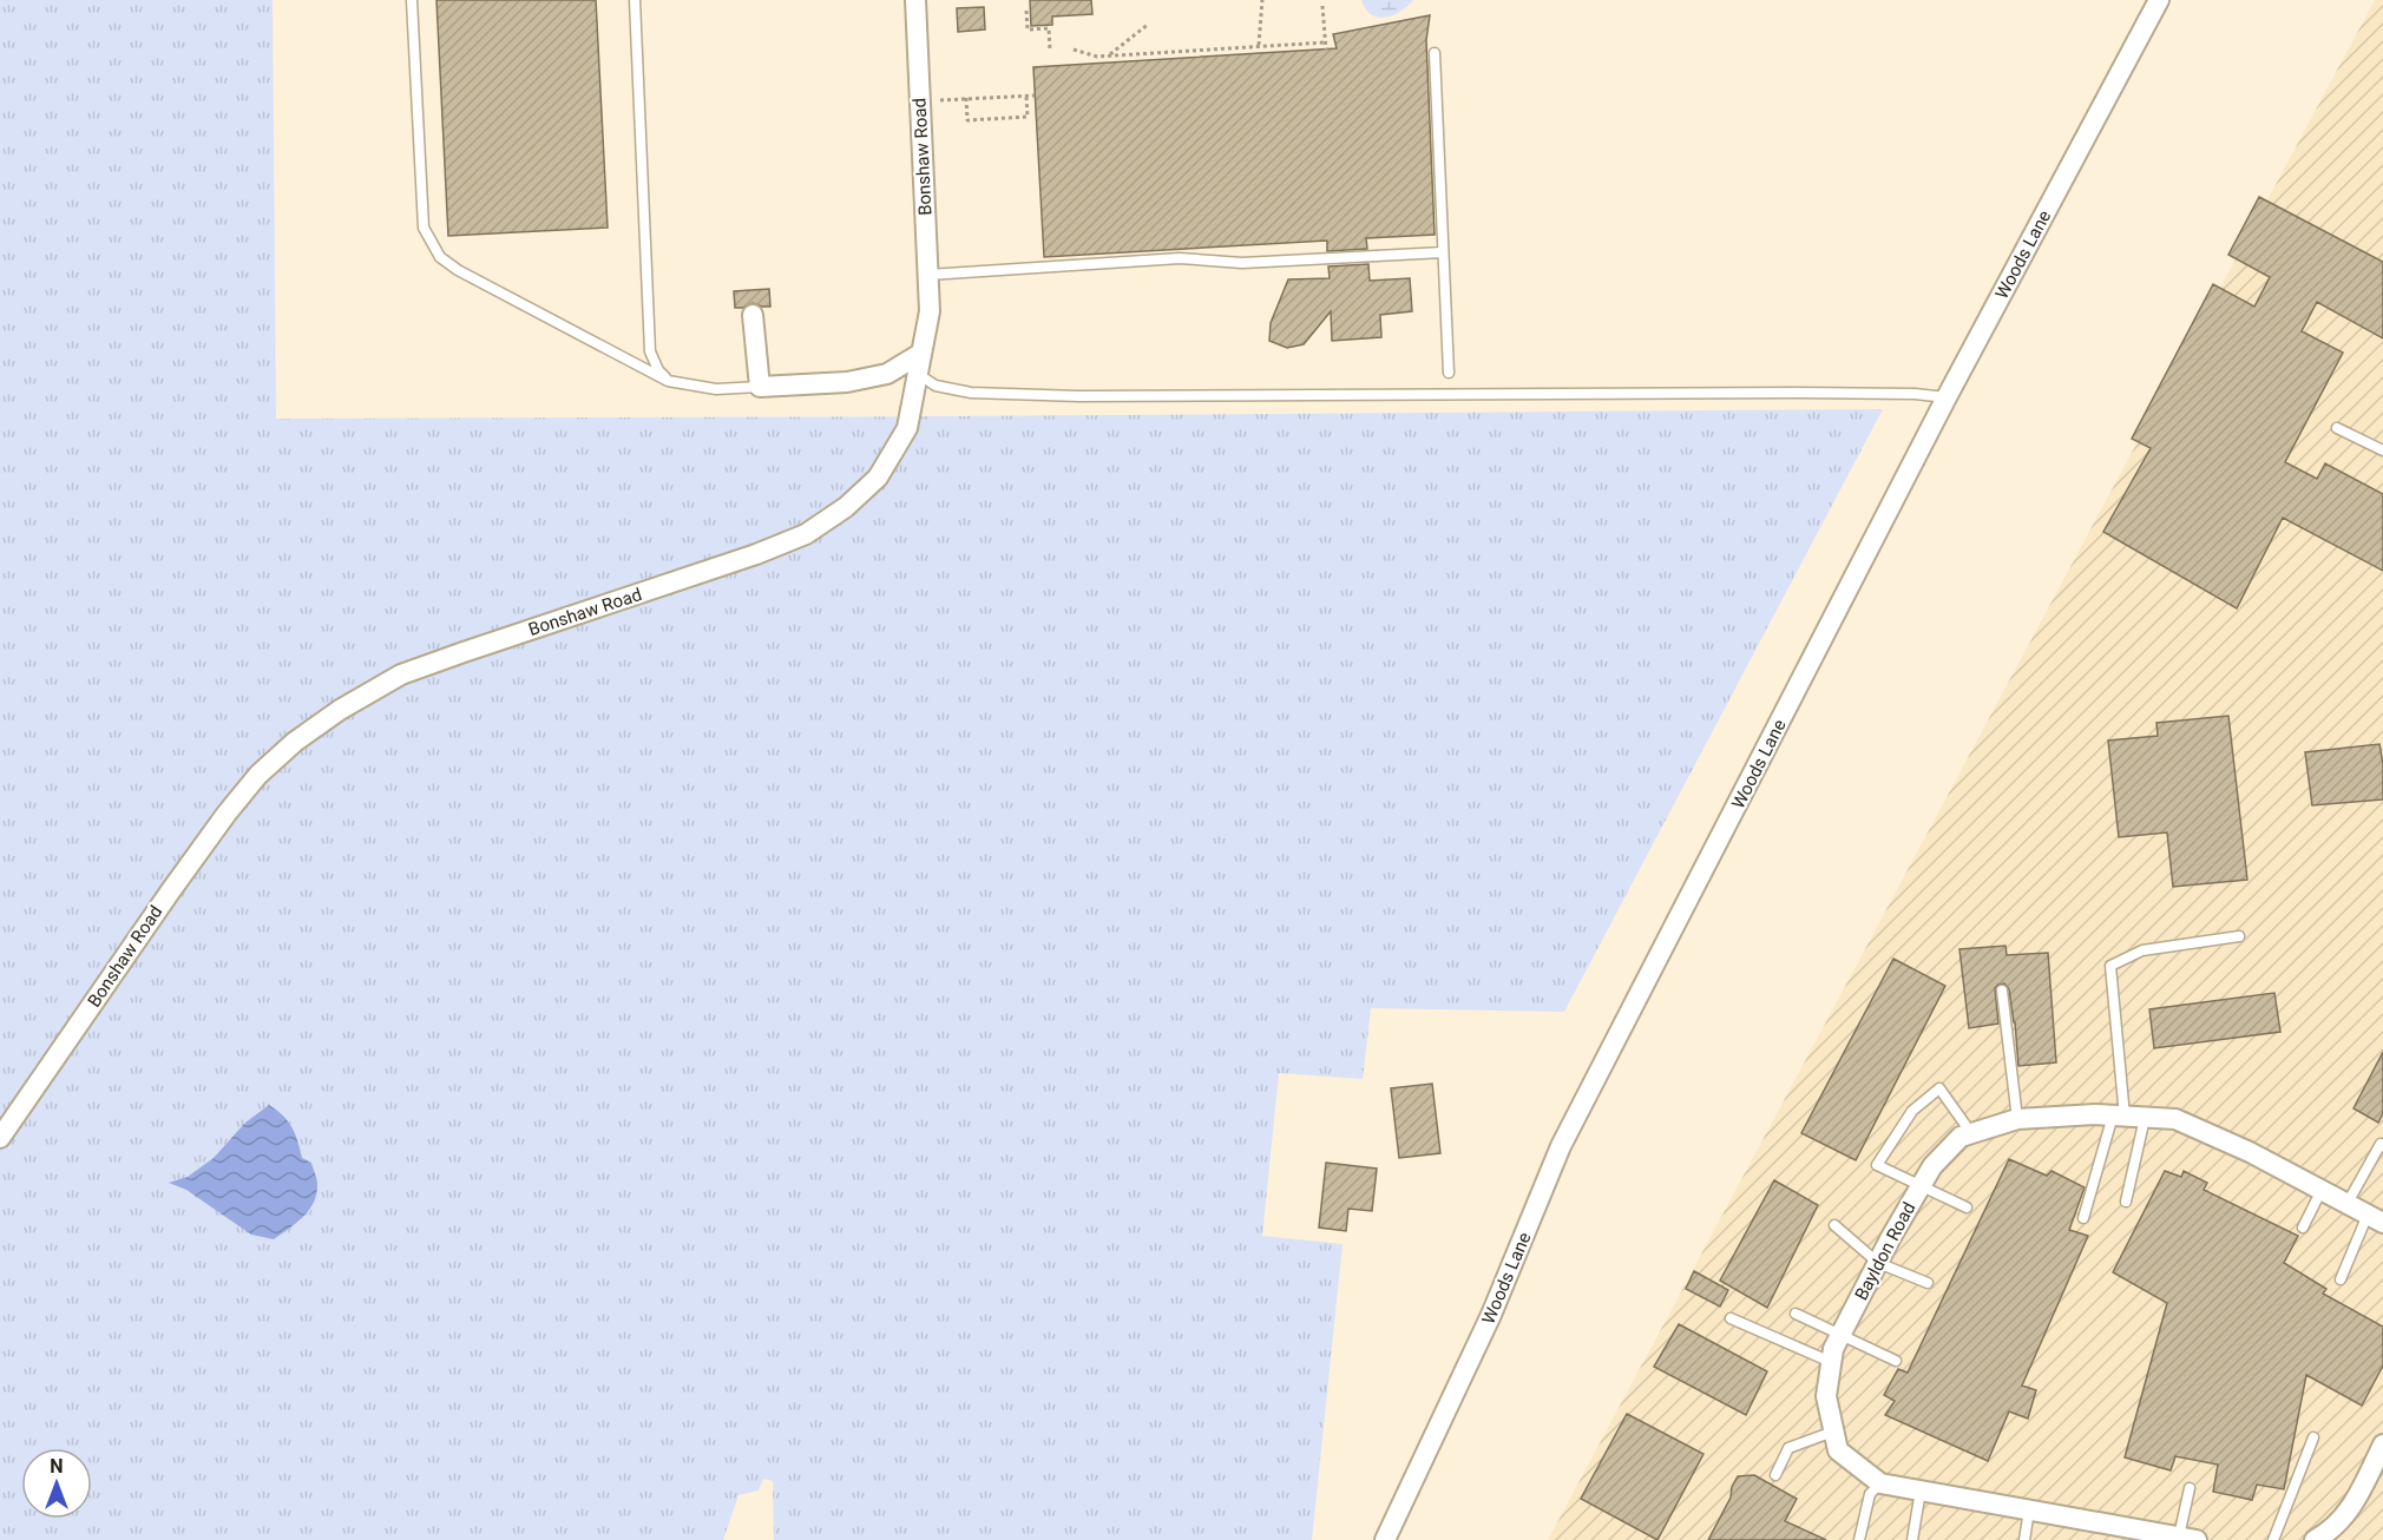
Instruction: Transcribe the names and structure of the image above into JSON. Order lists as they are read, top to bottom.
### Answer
{
  "streets": {
    "street": ["Bonshaw Road", "Woods Lane", "Bayldon Road"]
  },
  "north": "top"
}
